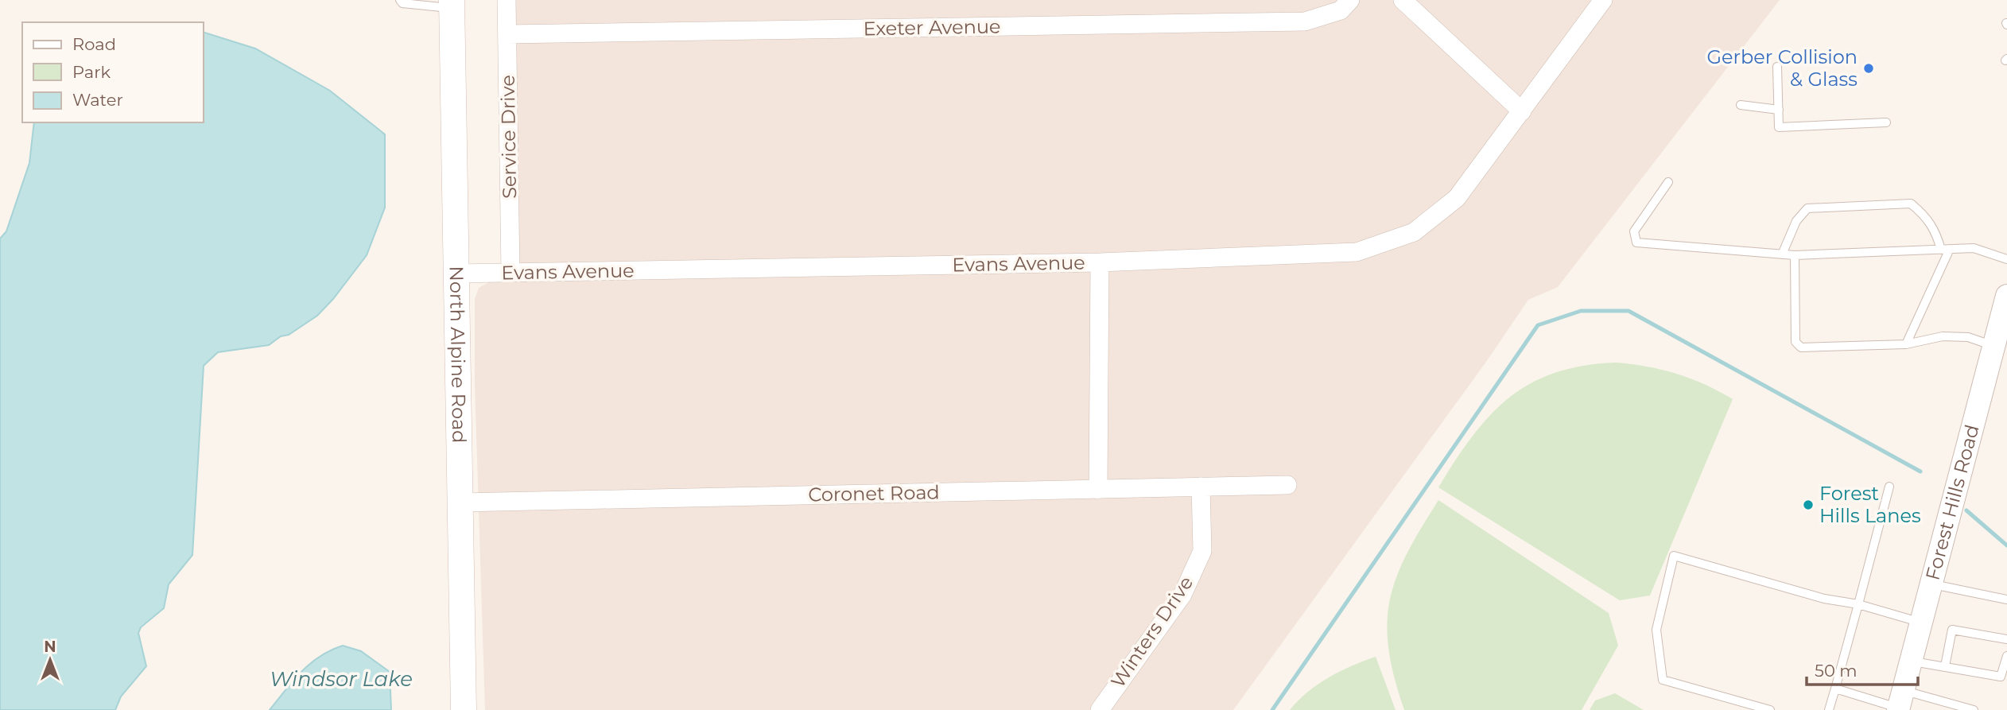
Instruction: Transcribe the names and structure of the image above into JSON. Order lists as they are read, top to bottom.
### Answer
{
  "streets": {
    "main road": ["North Alpine Road"],
    "street": [
      "Exeter Avenue",
      "Service Drive",
      "Evans Avenue",
      "Coronet Road",
      "Forest Hills Road",
      "Winters Drive"
    ]
  },
  "crossings": [
    ["Exeter Avenue", "Service Drive"],
    ["Service Drive", "Evans Avenue"],
    ["Evans Avenue", "North Alpine Road"],
    ["North Alpine Road", "Coronet Road"],
    ["Coronet Road", "Winters Drive"]
  ],
  "water": ["Windsor Lake"],
  "places": ["Gerber Collision & Glass", "Forest Hills Lanes"],
  "legend": ["Road", "Park", "Water"],
  "scale_bar": "50 m",
  "north": "top"
}
